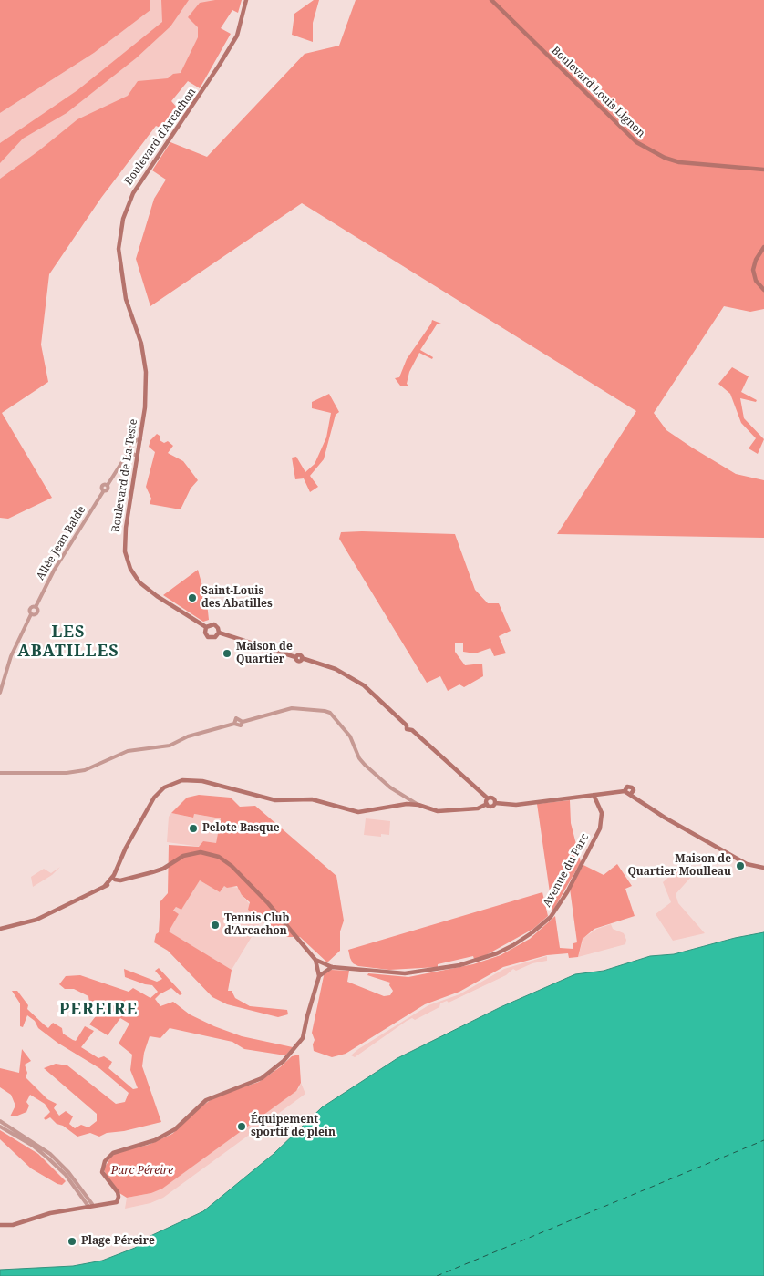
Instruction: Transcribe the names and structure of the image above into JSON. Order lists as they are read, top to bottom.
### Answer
{
  "streets": {
    "main road": [
      "Boulevard Louis Lignon",
      "Boulevard d'Arcachon",
      "Boulevard de La Teste",
      "Avenue du Parc"
    ],
    "street": ["Allée Jean Balde"]
  },
  "crossings": [
    ["Boulevard d'Arcachon", "Boulevard de La Teste"]
  ],
  "districts": ["LES ABATILLES", "PEREIRE"],
  "parks": ["Parc Péreire"],
  "places": [
    "Saint-Louis des Abatilles",
    "Maison de Quartier",
    "Pelote Basque",
    "Maison de Quartier Moulleau",
    "Tennis Club d'Arcachon",
    "Équipement sportif de plein",
    "Plage Péreire"
  ]
}
